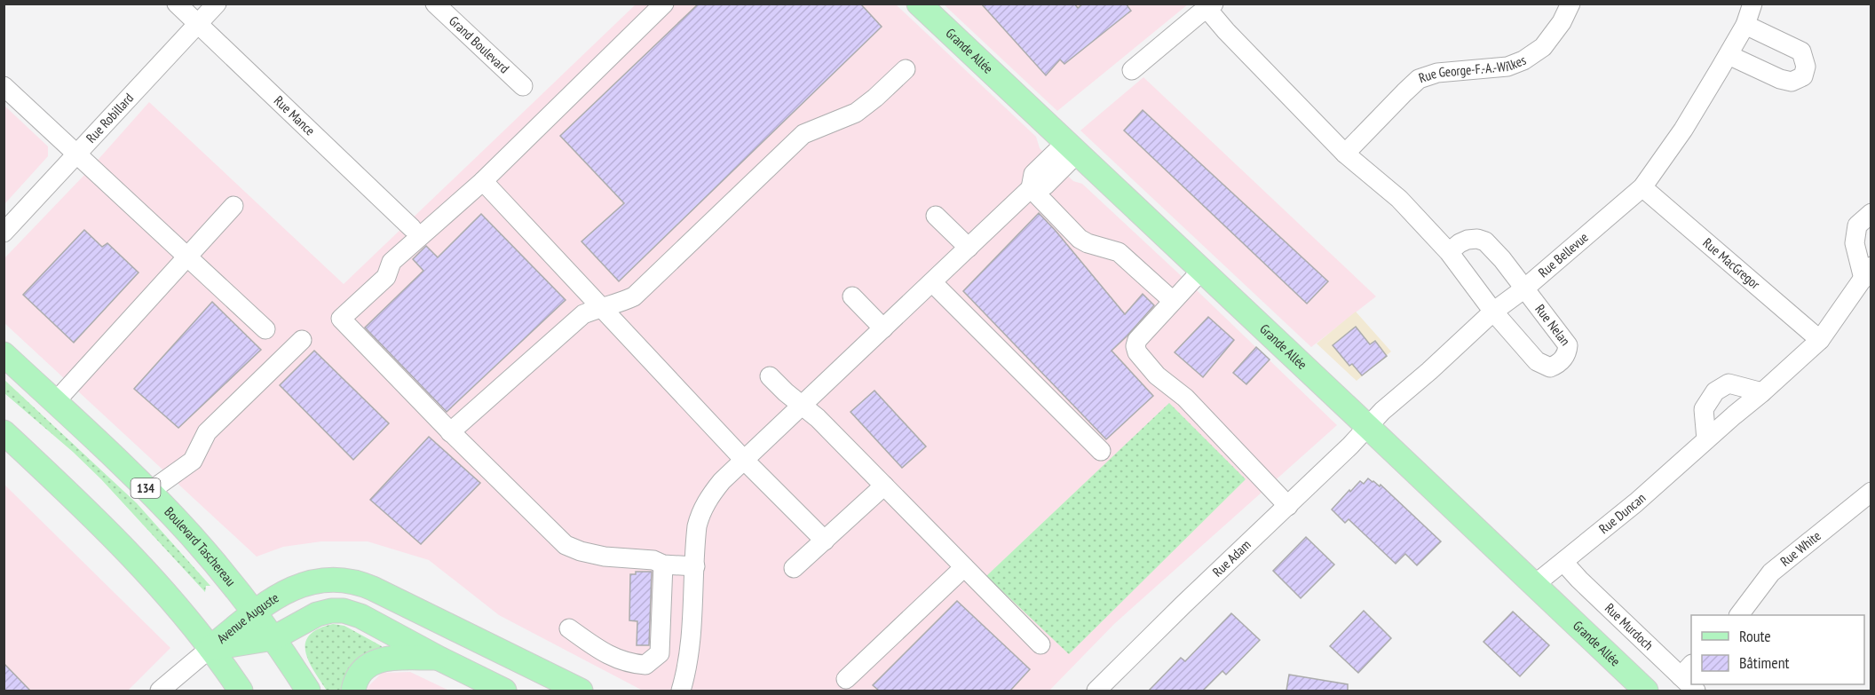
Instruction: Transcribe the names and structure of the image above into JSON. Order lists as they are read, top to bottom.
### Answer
{
  "streets": {
    "main road": [
      "Grande Allée",
      "134",
      "Boulevard Taschereau",
      "Avenue Auguste"
    ],
    "street": [
      "Grand Boulevard",
      "Rue George-F.-A.-Wilkes",
      "Rue Mance",
      "Rue Robillard",
      "Rue Bellevue",
      "Rue MacGregor",
      "Rue Nelan",
      "Rue Duncan",
      "Rue White",
      "Rue Adam",
      "Rue Murdoch"
    ]
  },
  "crossings": [
    ["Grande Allée", "Rue Bellevue"],
    ["Grande Allée", "Rue Duncan"],
    ["Grande Allée", "Rue Adam"],
    ["Rue George-F.-A.-Wilkes", "Rue Nelan"],
    ["Rue Mance", "Rue Robillard"],
    ["Rue Bellevue", "Rue MacGregor"],
    ["Rue Bellevue", "Rue Nelan"],
    ["Rue Bellevue", "Rue Adam"],
    ["Rue MacGregor", "Rue Duncan"],
    ["Rue Duncan", "Rue Murdoch"],
    ["Boulevard Taschereau", "Avenue Auguste"]
  ],
  "legend": ["Route", "Bâtiment"]
}
